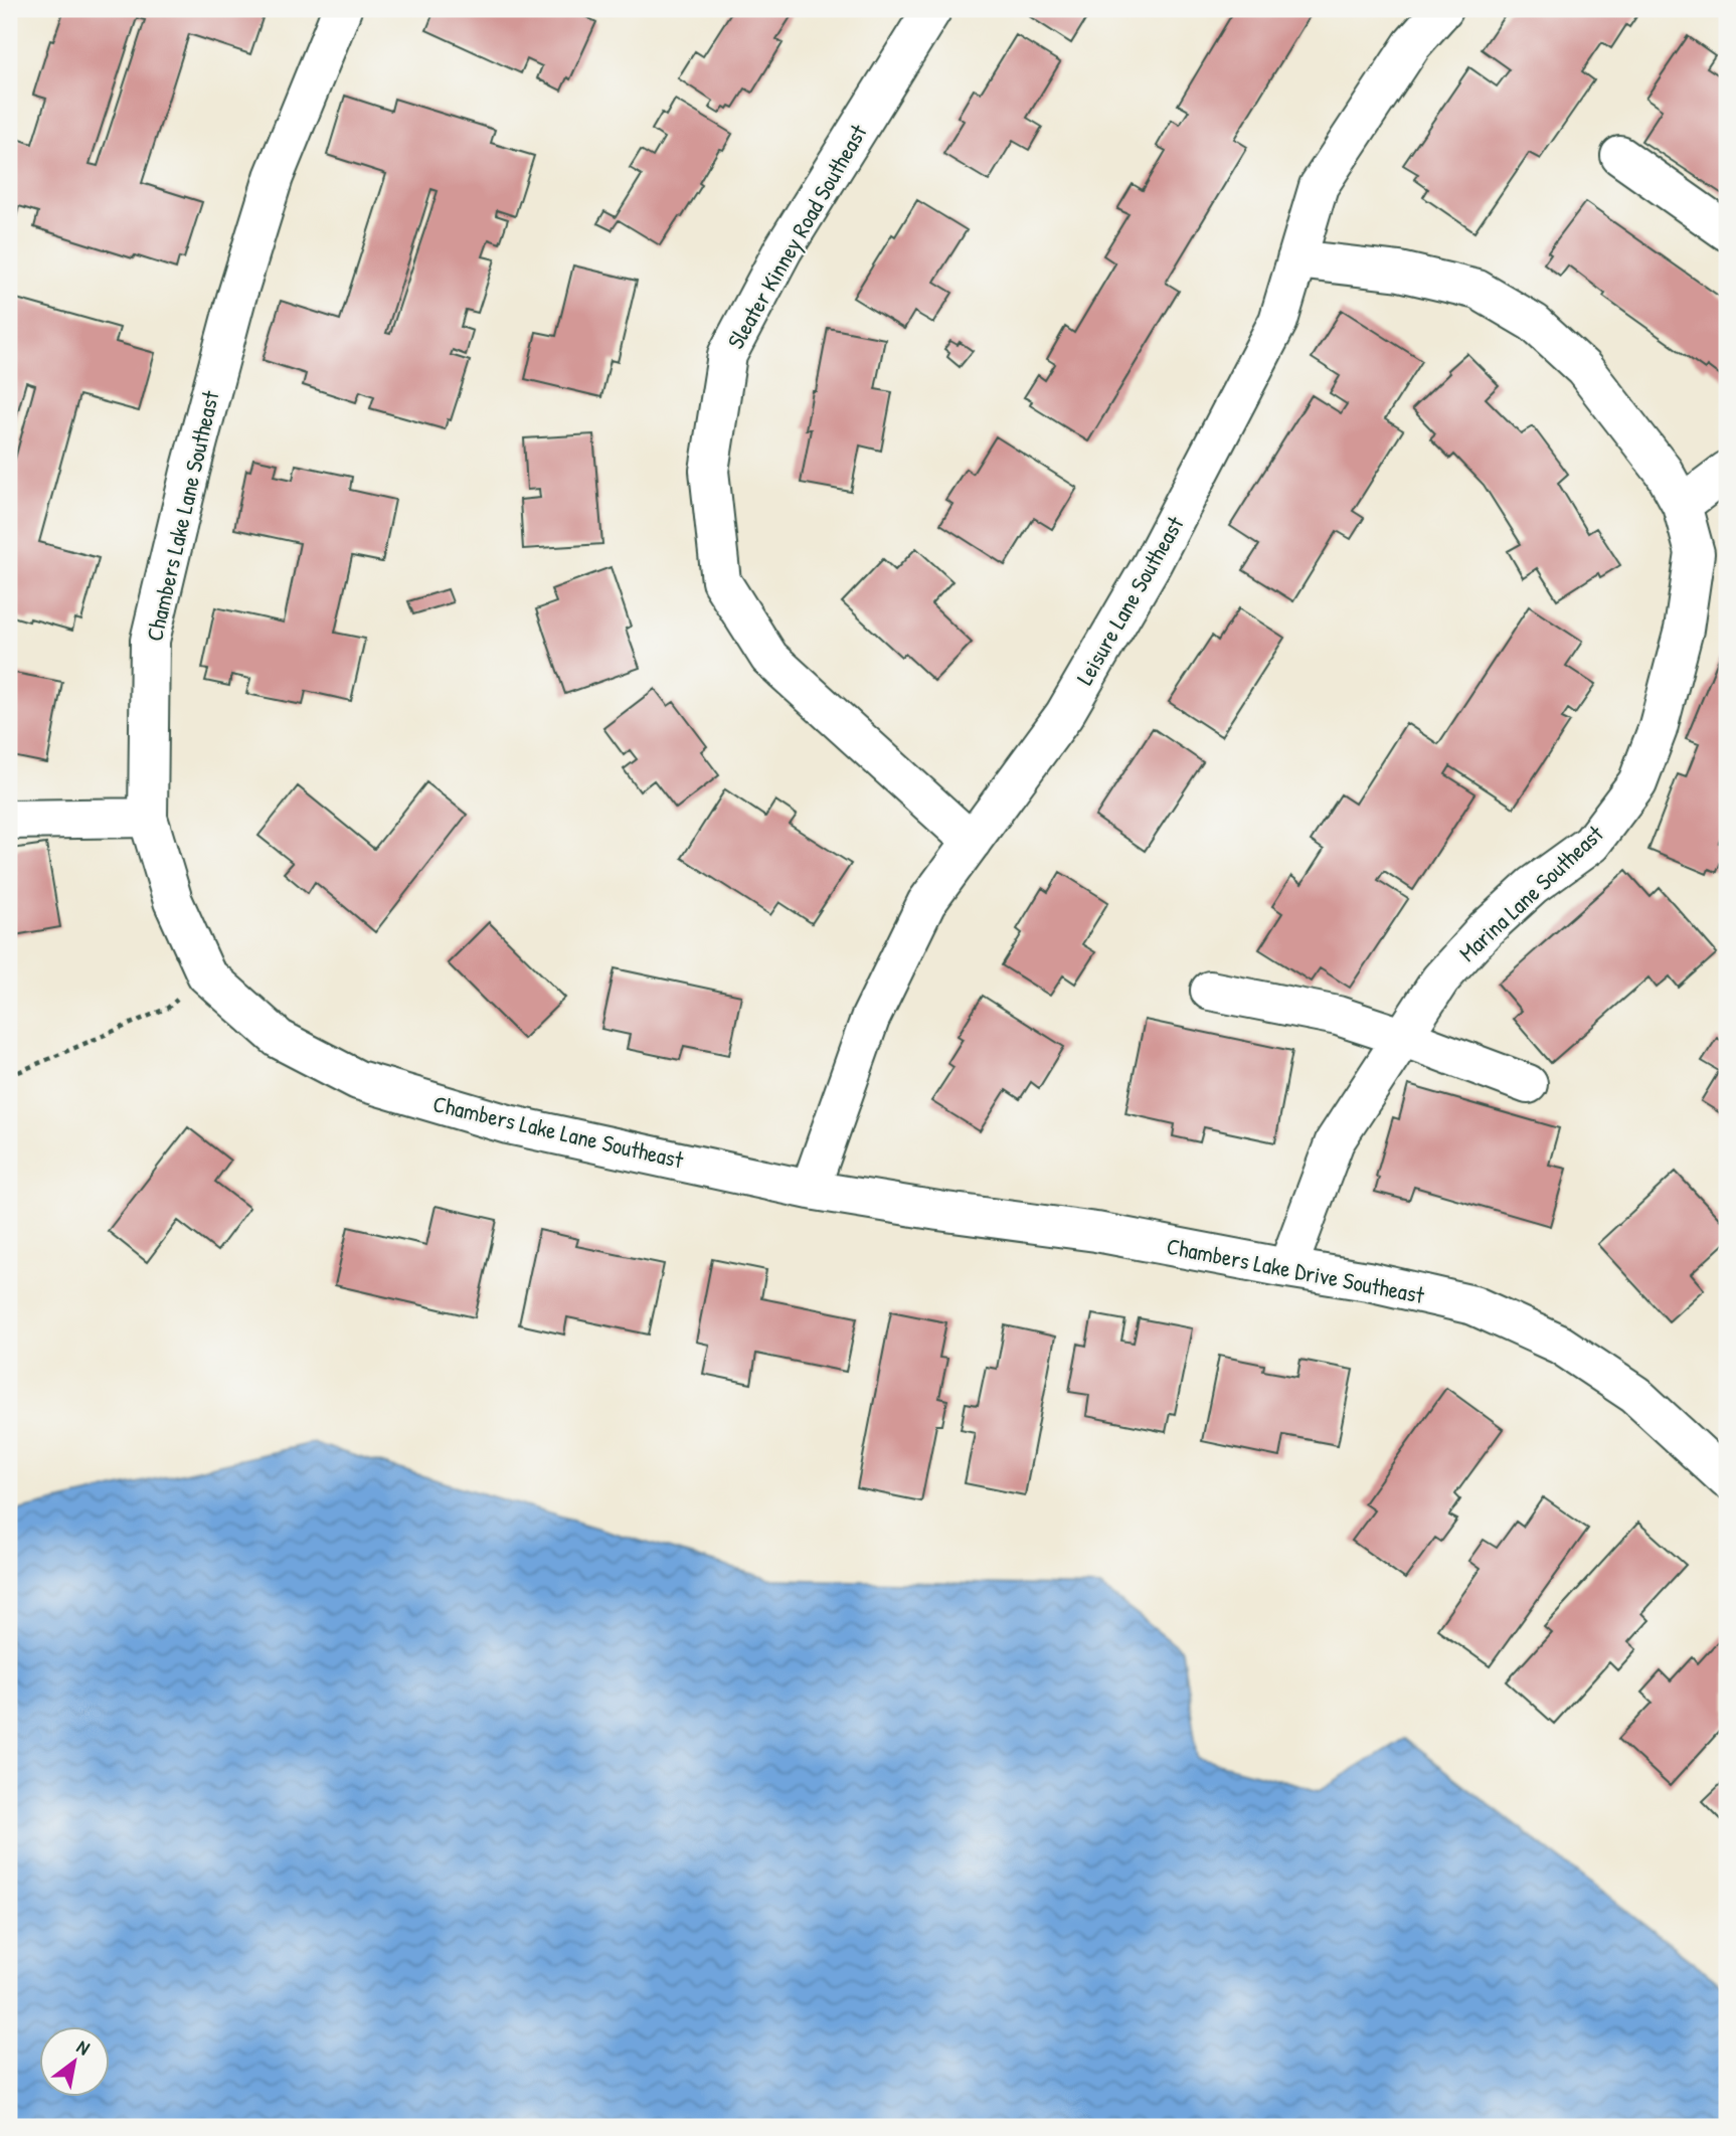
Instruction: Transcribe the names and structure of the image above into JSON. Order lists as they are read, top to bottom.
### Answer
{
  "streets": {
    "street": [
      "Sleater Kinney Road Southeast",
      "Chambers Lake Lane Southeast",
      "Leisure Lane Southeast",
      "Marina Lane Southeast",
      "Chambers Lake Drive Southeast"
    ]
  },
  "crossings": [
    ["Sleater Kinney Road Southeast", "Leisure Lane Southeast"],
    ["Chambers Lake Lane Southeast", "Leisure Lane Southeast"],
    ["Chambers Lake Lane Southeast", "Chambers Lake Drive Southeast"],
    ["Leisure Lane Southeast", "Marina Lane Southeast"],
    ["Leisure Lane Southeast", "Chambers Lake Drive Southeast"],
    ["Marina Lane Southeast", "Chambers Lake Drive Southeast"]
  ],
  "north": "top right"
}
